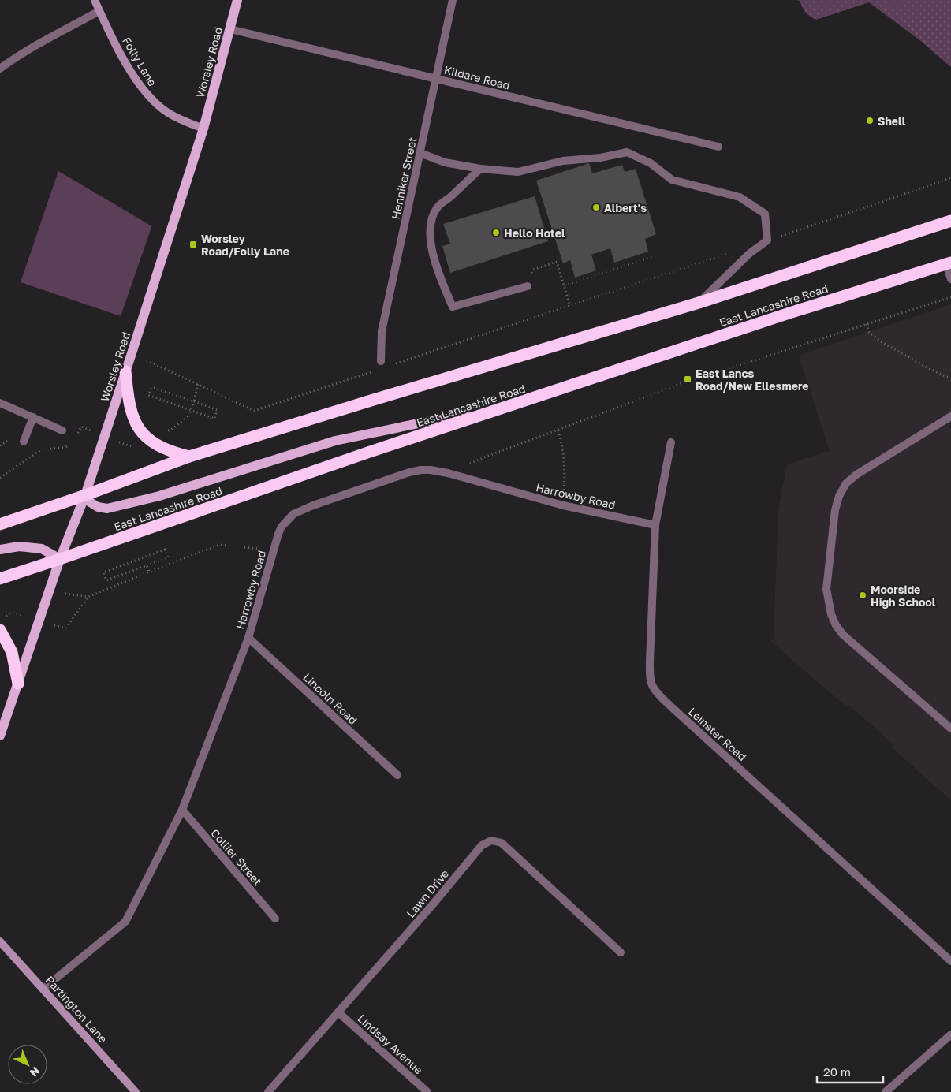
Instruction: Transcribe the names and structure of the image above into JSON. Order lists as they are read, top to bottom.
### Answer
{
  "streets": {
    "highway": ["East Lancashire Road"],
    "main road": ["Folly Lane", "Worsley Road", "Partington Lane"],
    "street": [
      "Kildare Road",
      "Henniker Street",
      "Harrowby Road",
      "Lincoln Road",
      "Leinster Road",
      "Collier Street",
      "Lawn Drive",
      "Lindsay Avenue"
    ]
  },
  "crossings": [
    ["Folly Lane", "Worsley Road"],
    ["Worsley Road", "Kildare Road"],
    ["Worsley Road", "East Lancashire Road"],
    ["Kildare Road", "Henniker Street"],
    ["Harrowby Road", "Lincoln Road"],
    ["Harrowby Road", "Leinster Road"],
    ["Harrowby Road", "Collier Street"],
    ["Harrowby Road", "Partington Lane"],
    ["Lawn Drive", "Lindsay Avenue"]
  ],
  "places": {
    "other": [
      "Shell",
      "Albert's",
      "Hello Hotel",
      "Moorside High School"
    ],
    "transit": ["Worsley Road/Folly Lane", "East Lancs Road/New Ellesmere"]
  },
  "scale_bar": "20 m",
  "north": "bottom right"
}
